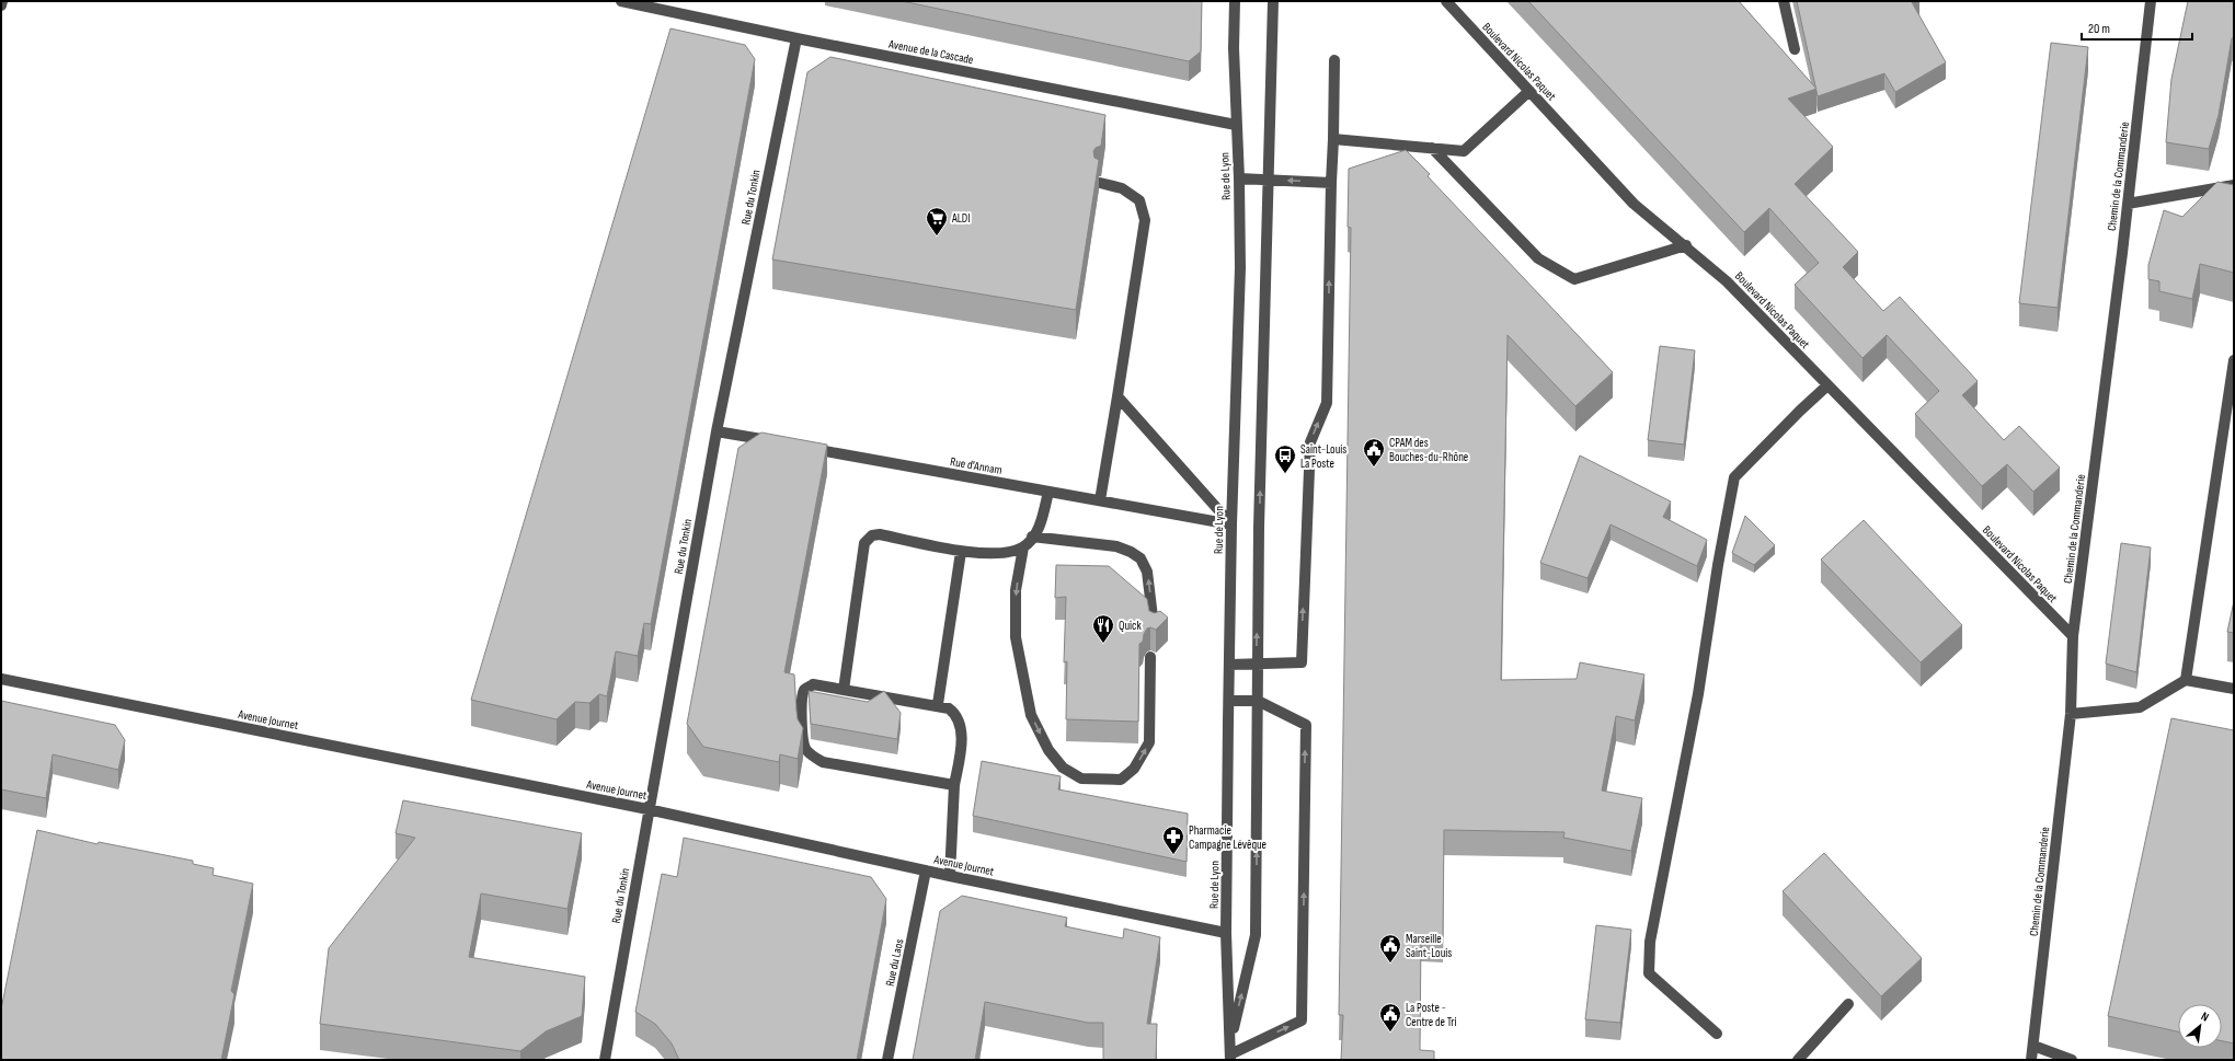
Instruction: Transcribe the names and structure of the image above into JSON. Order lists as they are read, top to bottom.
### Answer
{
  "streets": {
    "street": [
      "Avenue de la Cascade",
      "Boulevard Nicolas Paquet",
      "Rue de Lyon",
      "Chemin de la Commanderie",
      "Rue du Tonkin",
      "Rue d'Annam",
      "Avenue Journet",
      "Rue du Laos"
    ]
  },
  "crossings": [
    ["Avenue de la Cascade", "Rue de Lyon"],
    ["Avenue de la Cascade", "Rue du Tonkin"],
    ["Boulevard Nicolas Paquet", "Chemin de la Commanderie"],
    ["Rue de Lyon", "Rue d'Annam"],
    ["Rue de Lyon", "Avenue Journet"],
    ["Rue du Tonkin", "Avenue Journet"],
    ["Avenue Journet", "Rue du Laos"]
  ],
  "places": {
    "supermarket": ["ALDI"],
    "public building": ["CPAM des Bouches-du-Rhône", "Marseille Saint-Louis", "La Poste - Centre de Tri"],
    "bus stop": ["Saint-Louis La Poste"],
    "restaurant": ["Quick"],
    "pharmacy": ["Pharmacie Campagne Lévêque"]
  },
  "scale_bar": "20 m",
  "north": "top right"
}
